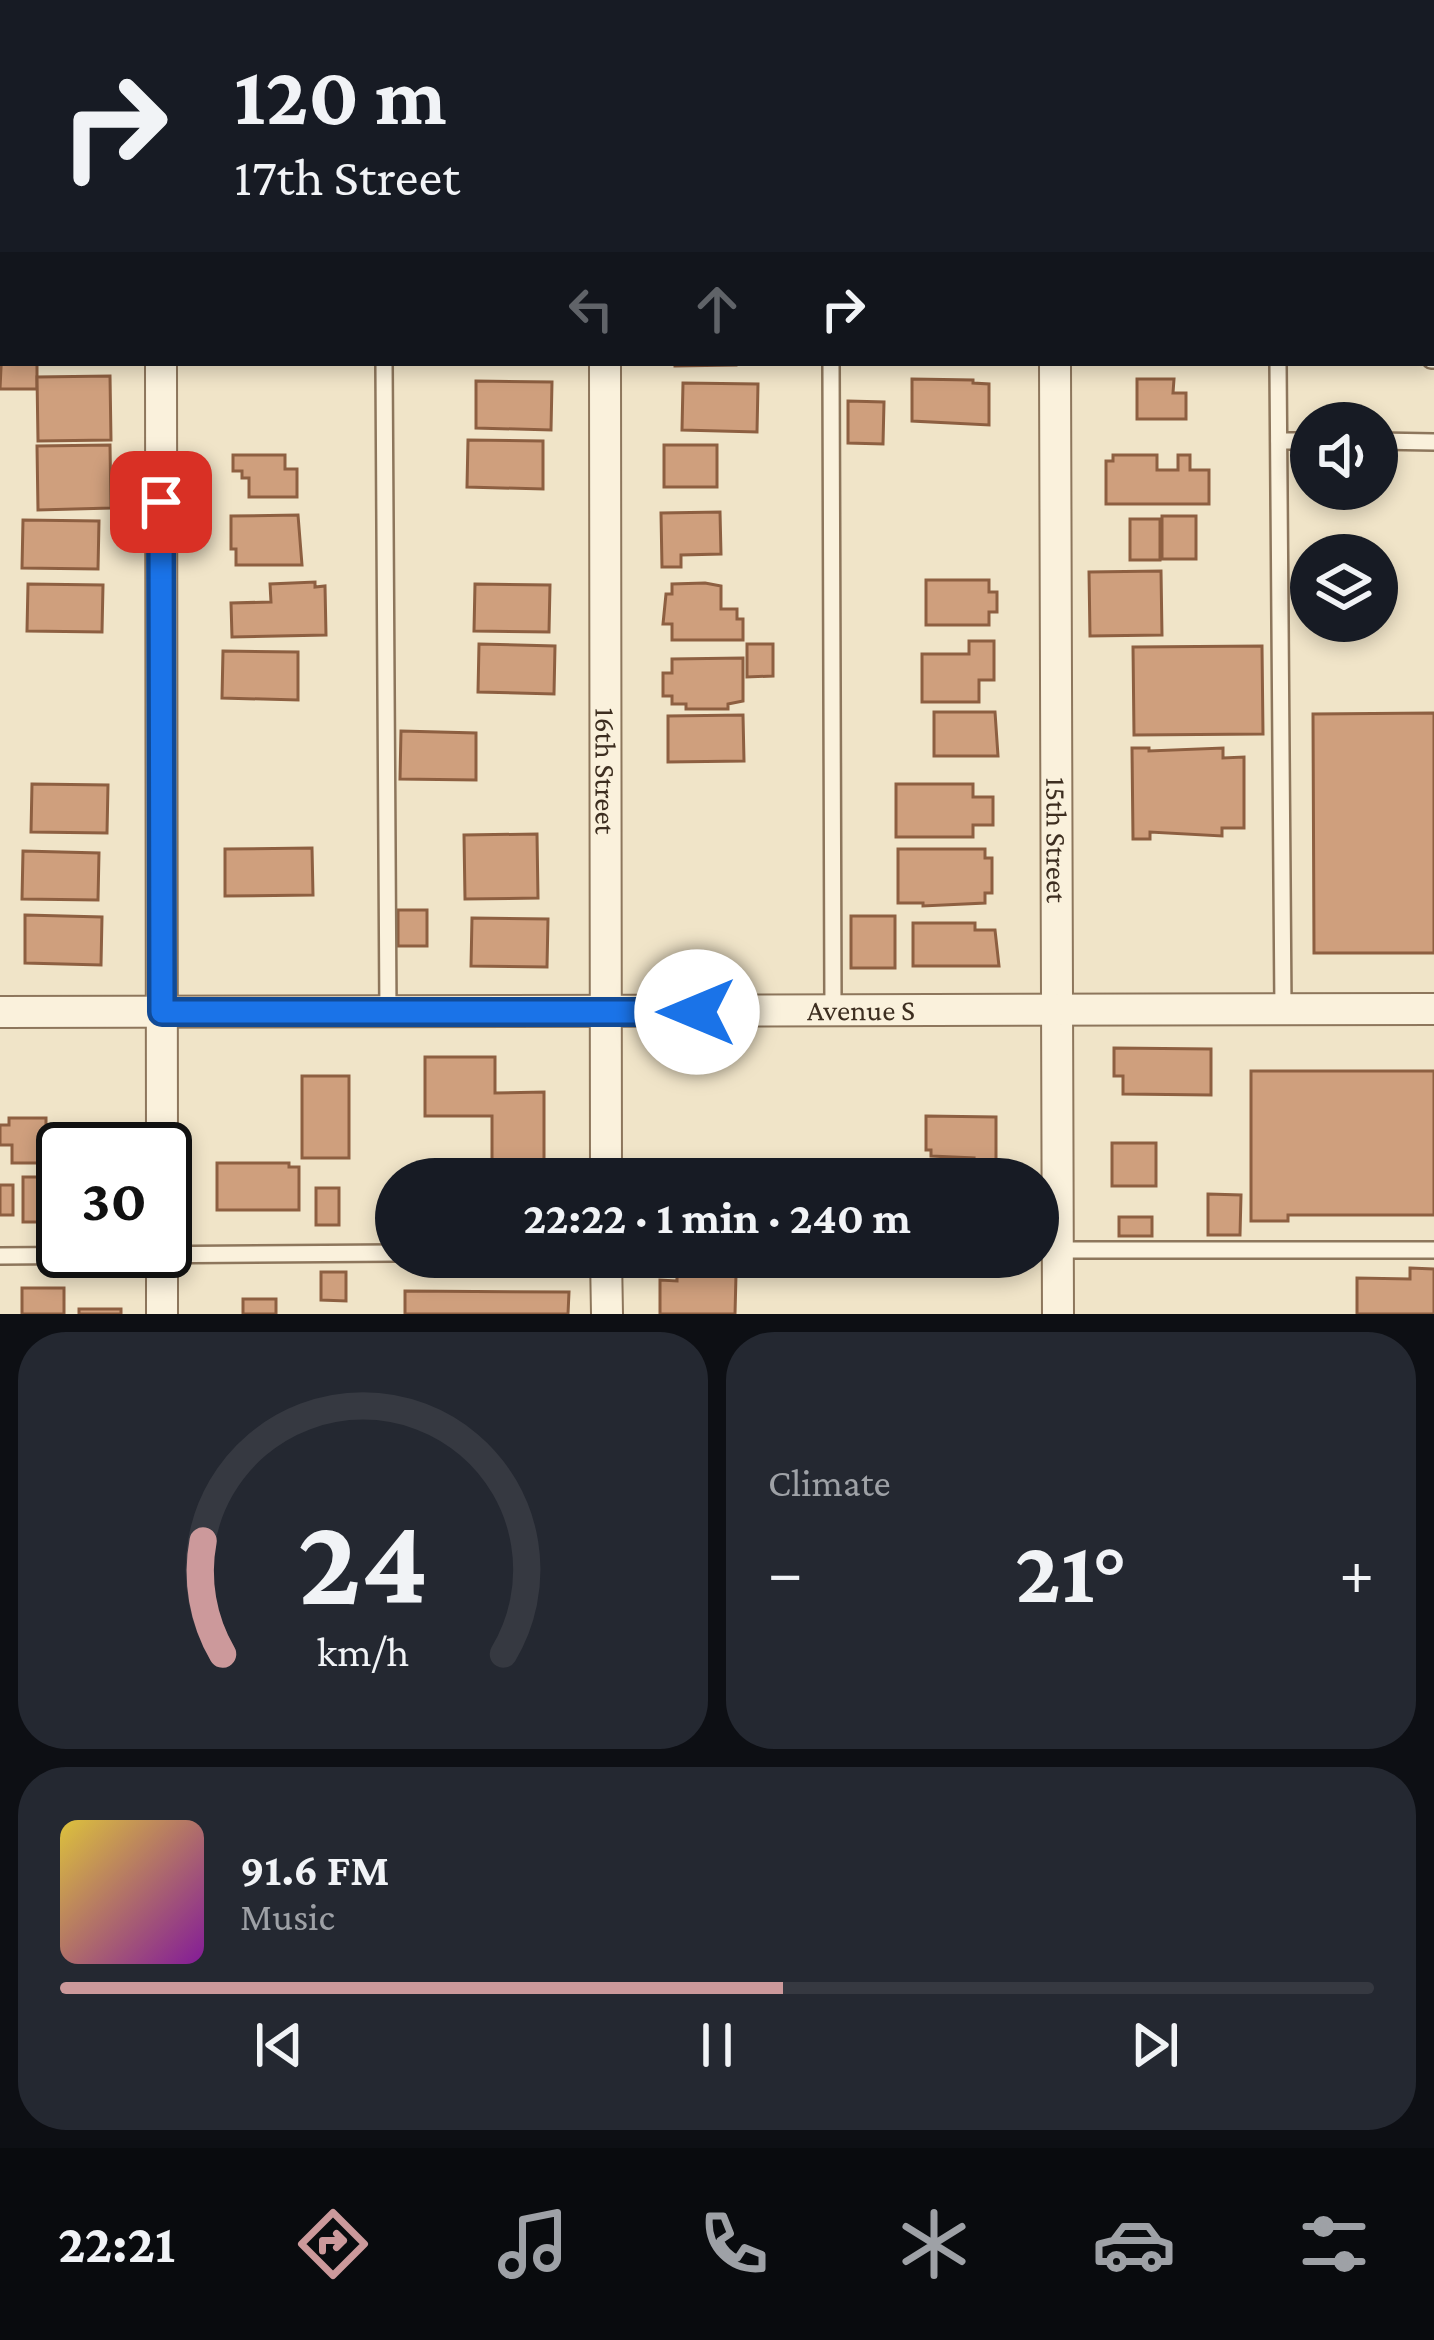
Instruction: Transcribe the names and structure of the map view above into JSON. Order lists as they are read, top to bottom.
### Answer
{
  "streets": {
    "street": ["16th Street", "15th Street", "Avenue S"]
  },
  "crossings": [
    ["16th Street", "Avenue S"],
    ["15th Street", "Avenue S"]
  ],
  "page": {
    "turn": ["120 m", "17th Street"],
    "limit": "30",
    "trip": "22:22 · 1 min · 240 m",
    "tile": "Climate",
    "heat": ["−", "21°", "+"],
    "song": ["91.6 FM", "Music"],
    "tabs": "22:21",
    "gauge": ["24", "km/h"]
  }
}
